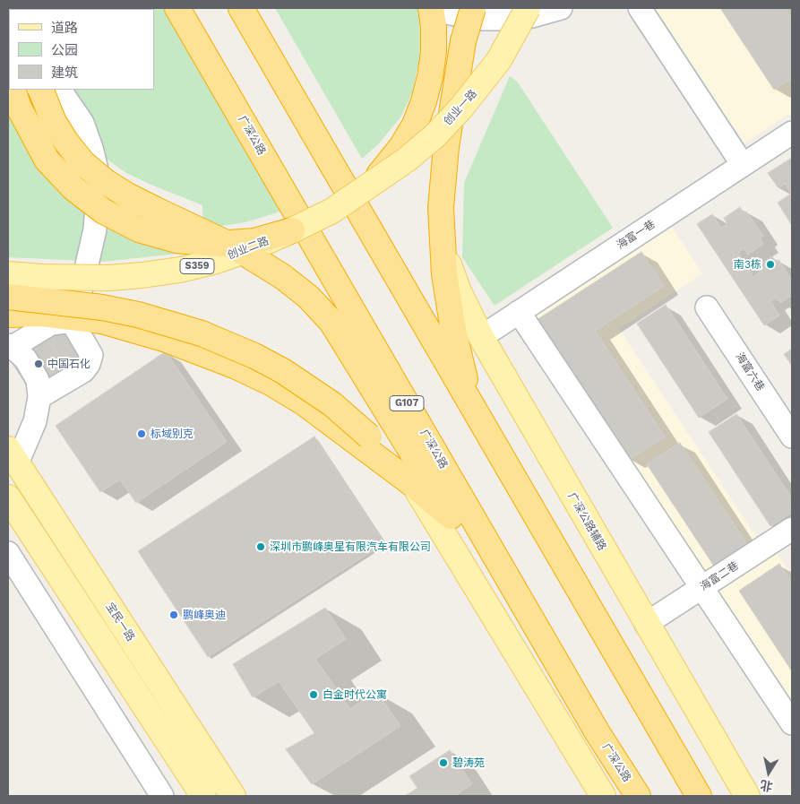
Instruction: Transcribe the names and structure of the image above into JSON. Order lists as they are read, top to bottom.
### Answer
{
  "streets": {
    "highway": ["广深公路", "G107"],
    "main road": [
      "创业一路",
      "创业二路",
      "S359",
      "广深公路辅路",
      "宝民一路"
    ],
    "street": ["海富一巷", "海富六巷", "海富二巷"]
  },
  "crossings": [
    ["创业一路", "创业二路"],
    ["海富一巷", "广深公路辅路"],
    ["广深公路辅路", "海富二巷"]
  ],
  "places": [
    "南3栋",
    "中国石化",
    "标域别克",
    "深圳市鹏峰奥星有限汽车有限公司",
    "鹏峰奥迪",
    "白金时代公寓",
    "碧涛苑"
  ],
  "legend": ["道路", "公园", "建筑"],
  "north": "bottom"
}
